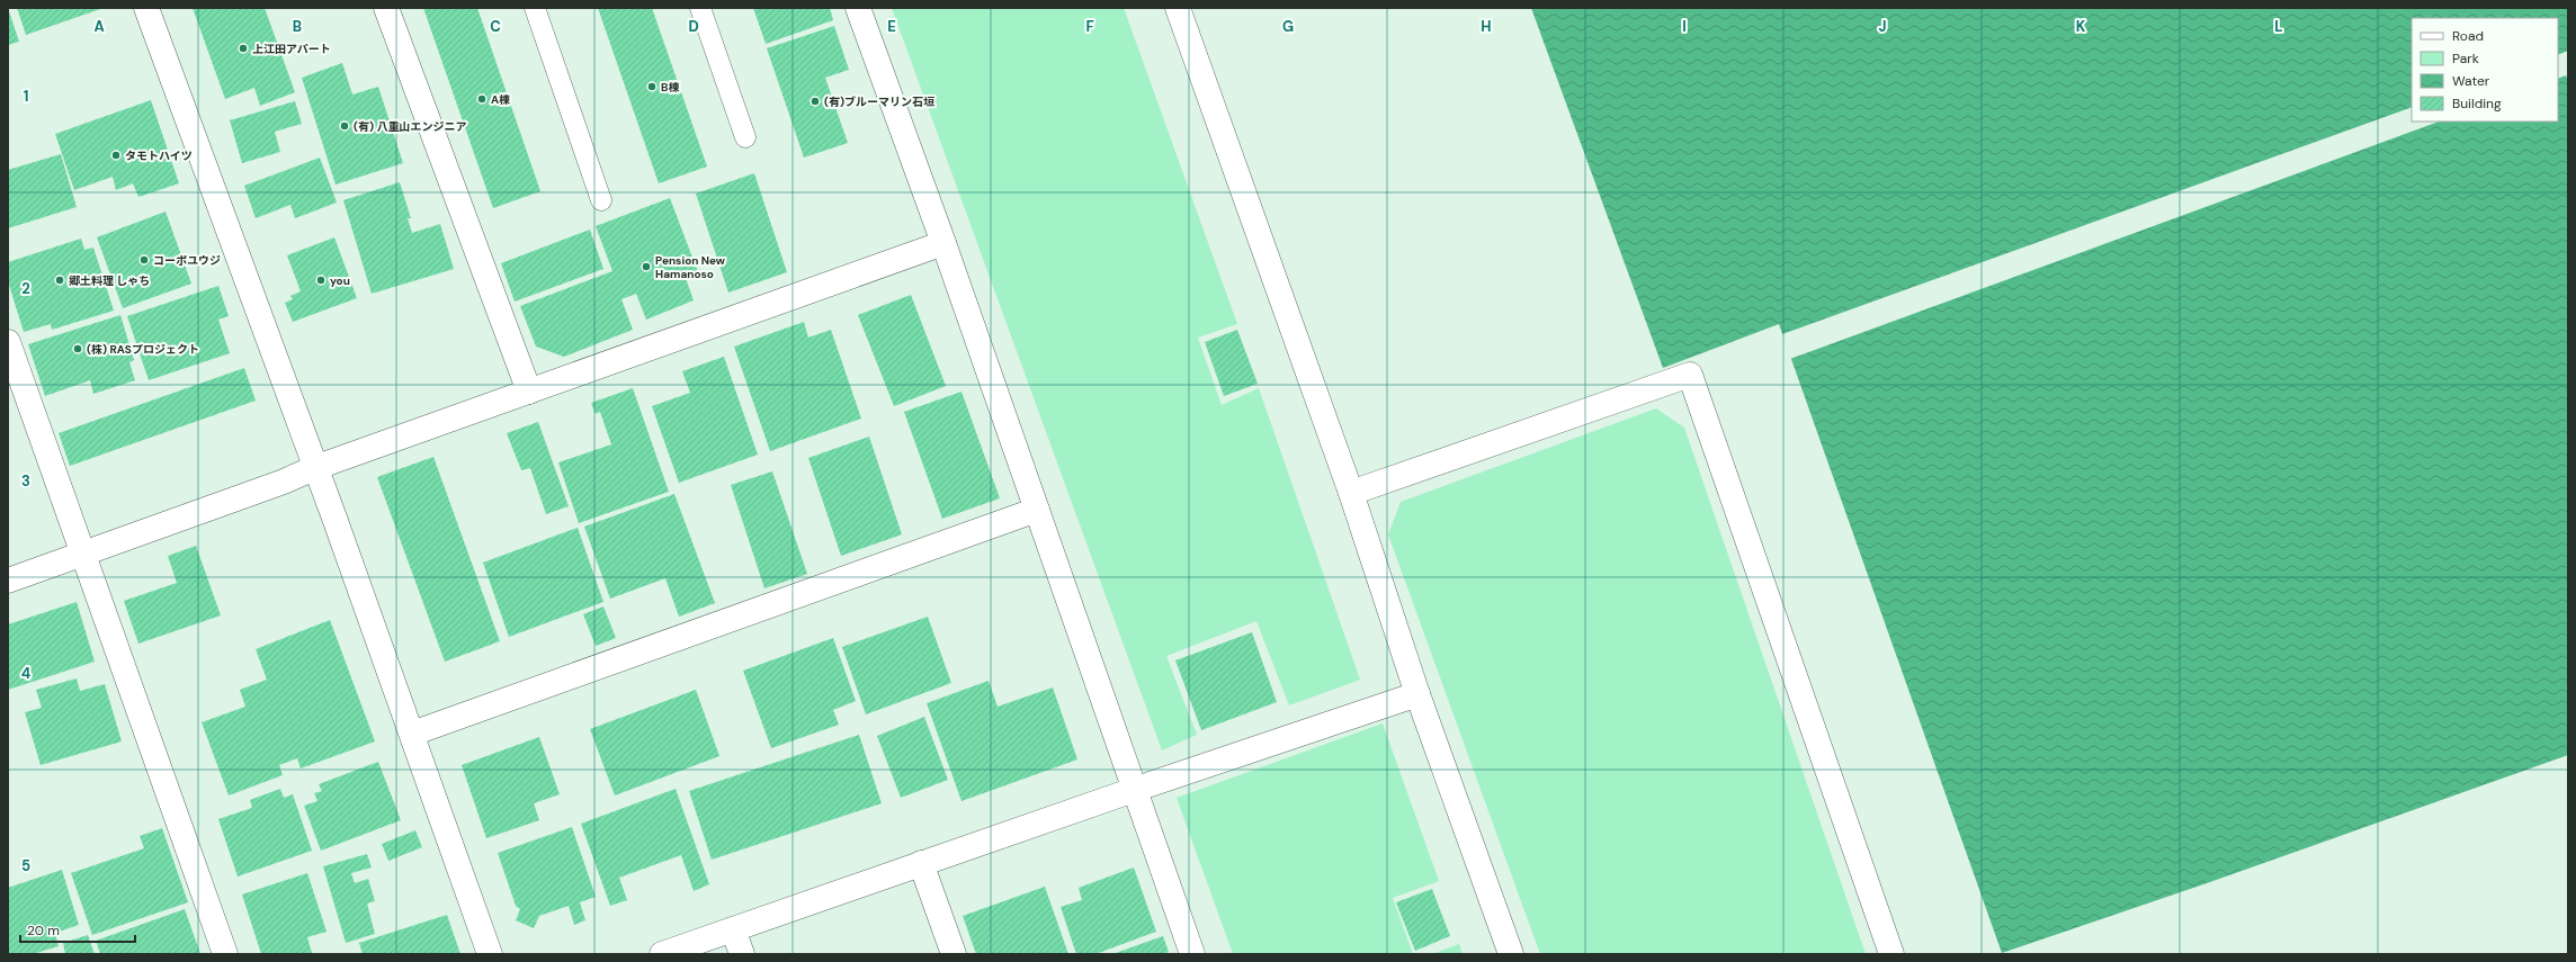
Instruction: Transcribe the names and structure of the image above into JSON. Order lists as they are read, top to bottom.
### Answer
{
  "places": [
    "上江田アパート",
    "B棟",
    "A棟",
    "(有)ブルーマリン石垣",
    "(有) 八重山エンジニア",
    "タモトハイツ",
    "コーポユウジ",
    "Pension New Hamanoso",
    "郷土料理 しゃち",
    "you",
    "(株) RASプロジェクト"
  ],
  "legend": [
    "Road",
    "Park",
    "Water",
    "Building"
  ],
  "scale_bar": "20 m",
  "grid": {
    "columns": [
      "A",
      "B",
      "C",
      "D",
      "E",
      "F",
      "G",
      "H",
      "I",
      "J",
      "K",
      "L"
    ],
    "rows": [
      "1",
      "2",
      "3",
      "4",
      "5"
    ]
  }
}
